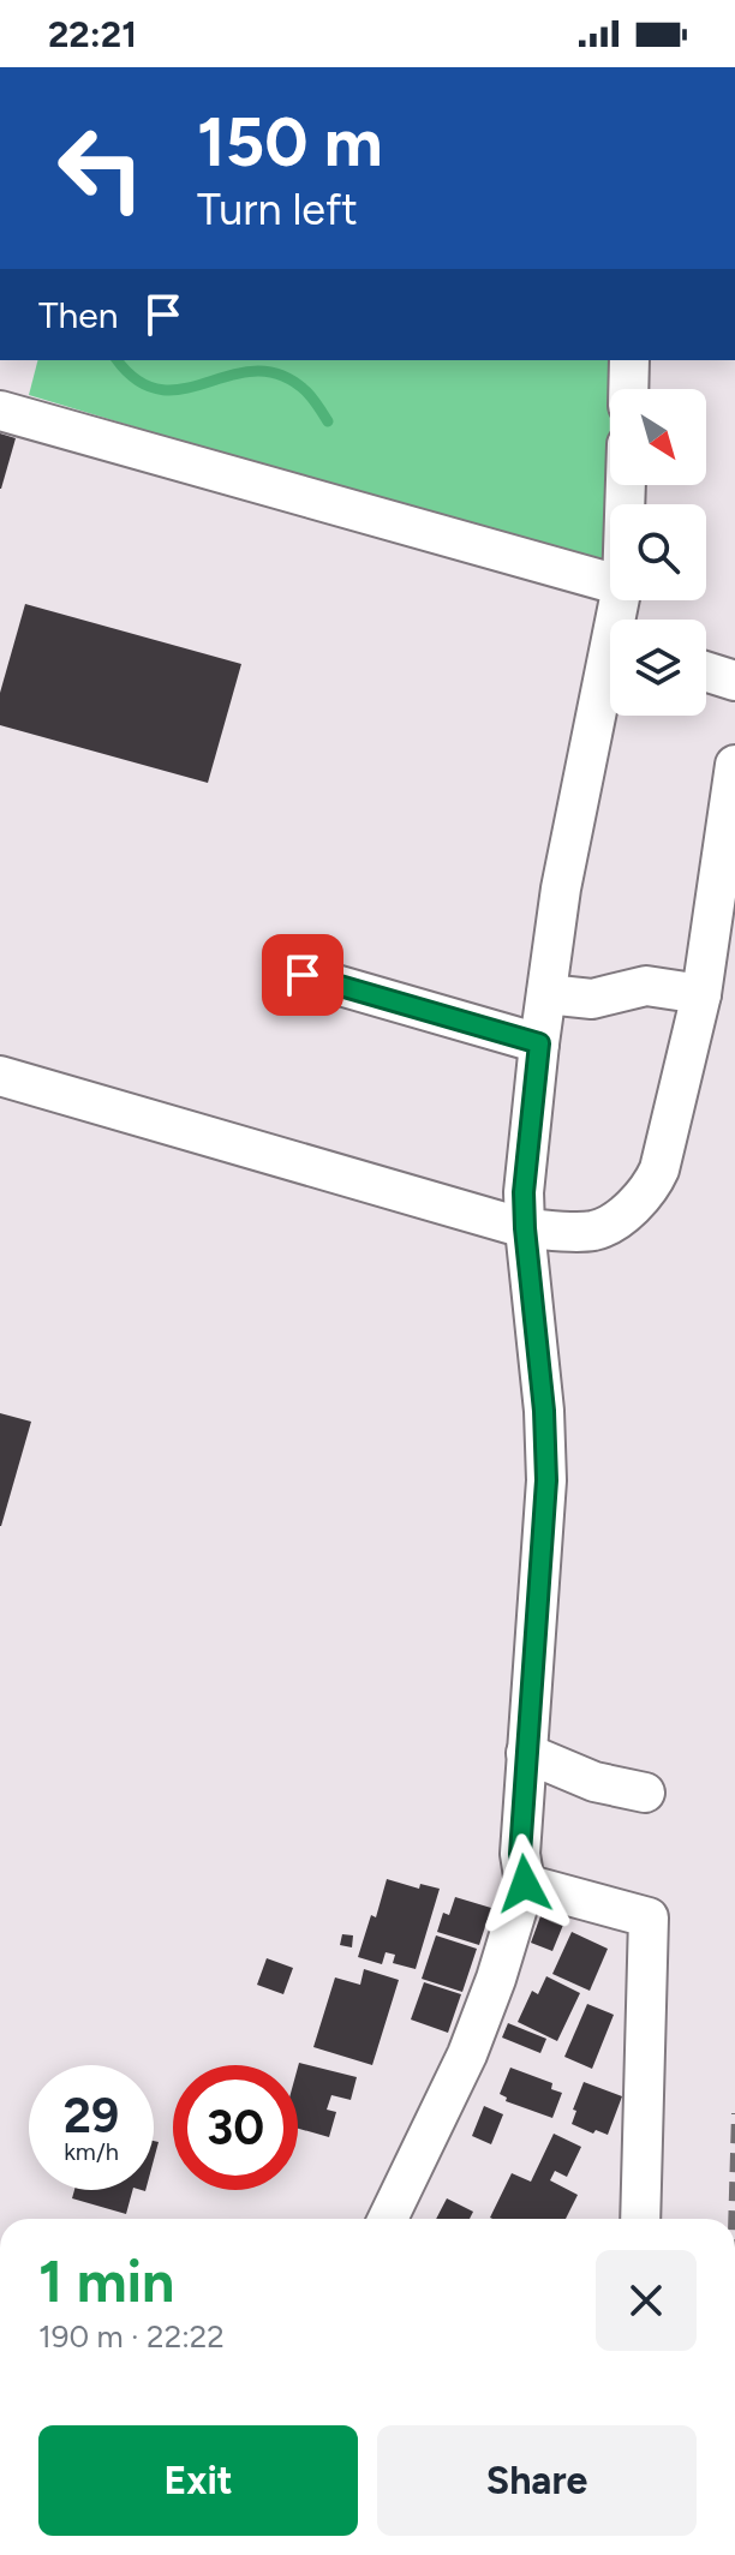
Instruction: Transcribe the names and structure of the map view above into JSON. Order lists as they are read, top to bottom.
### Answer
{
  "north": "bottom right",
  "page": {
    "status": "22:21",
    "turn": ["150 m", "Turn left"],
    "then": "Then",
    "speed": "29 km/h",
    "limit": "30",
    "heading": ["1 min", "190 m · 22:22"],
    "buttons": ["Exit", "Share"]
  }
}
